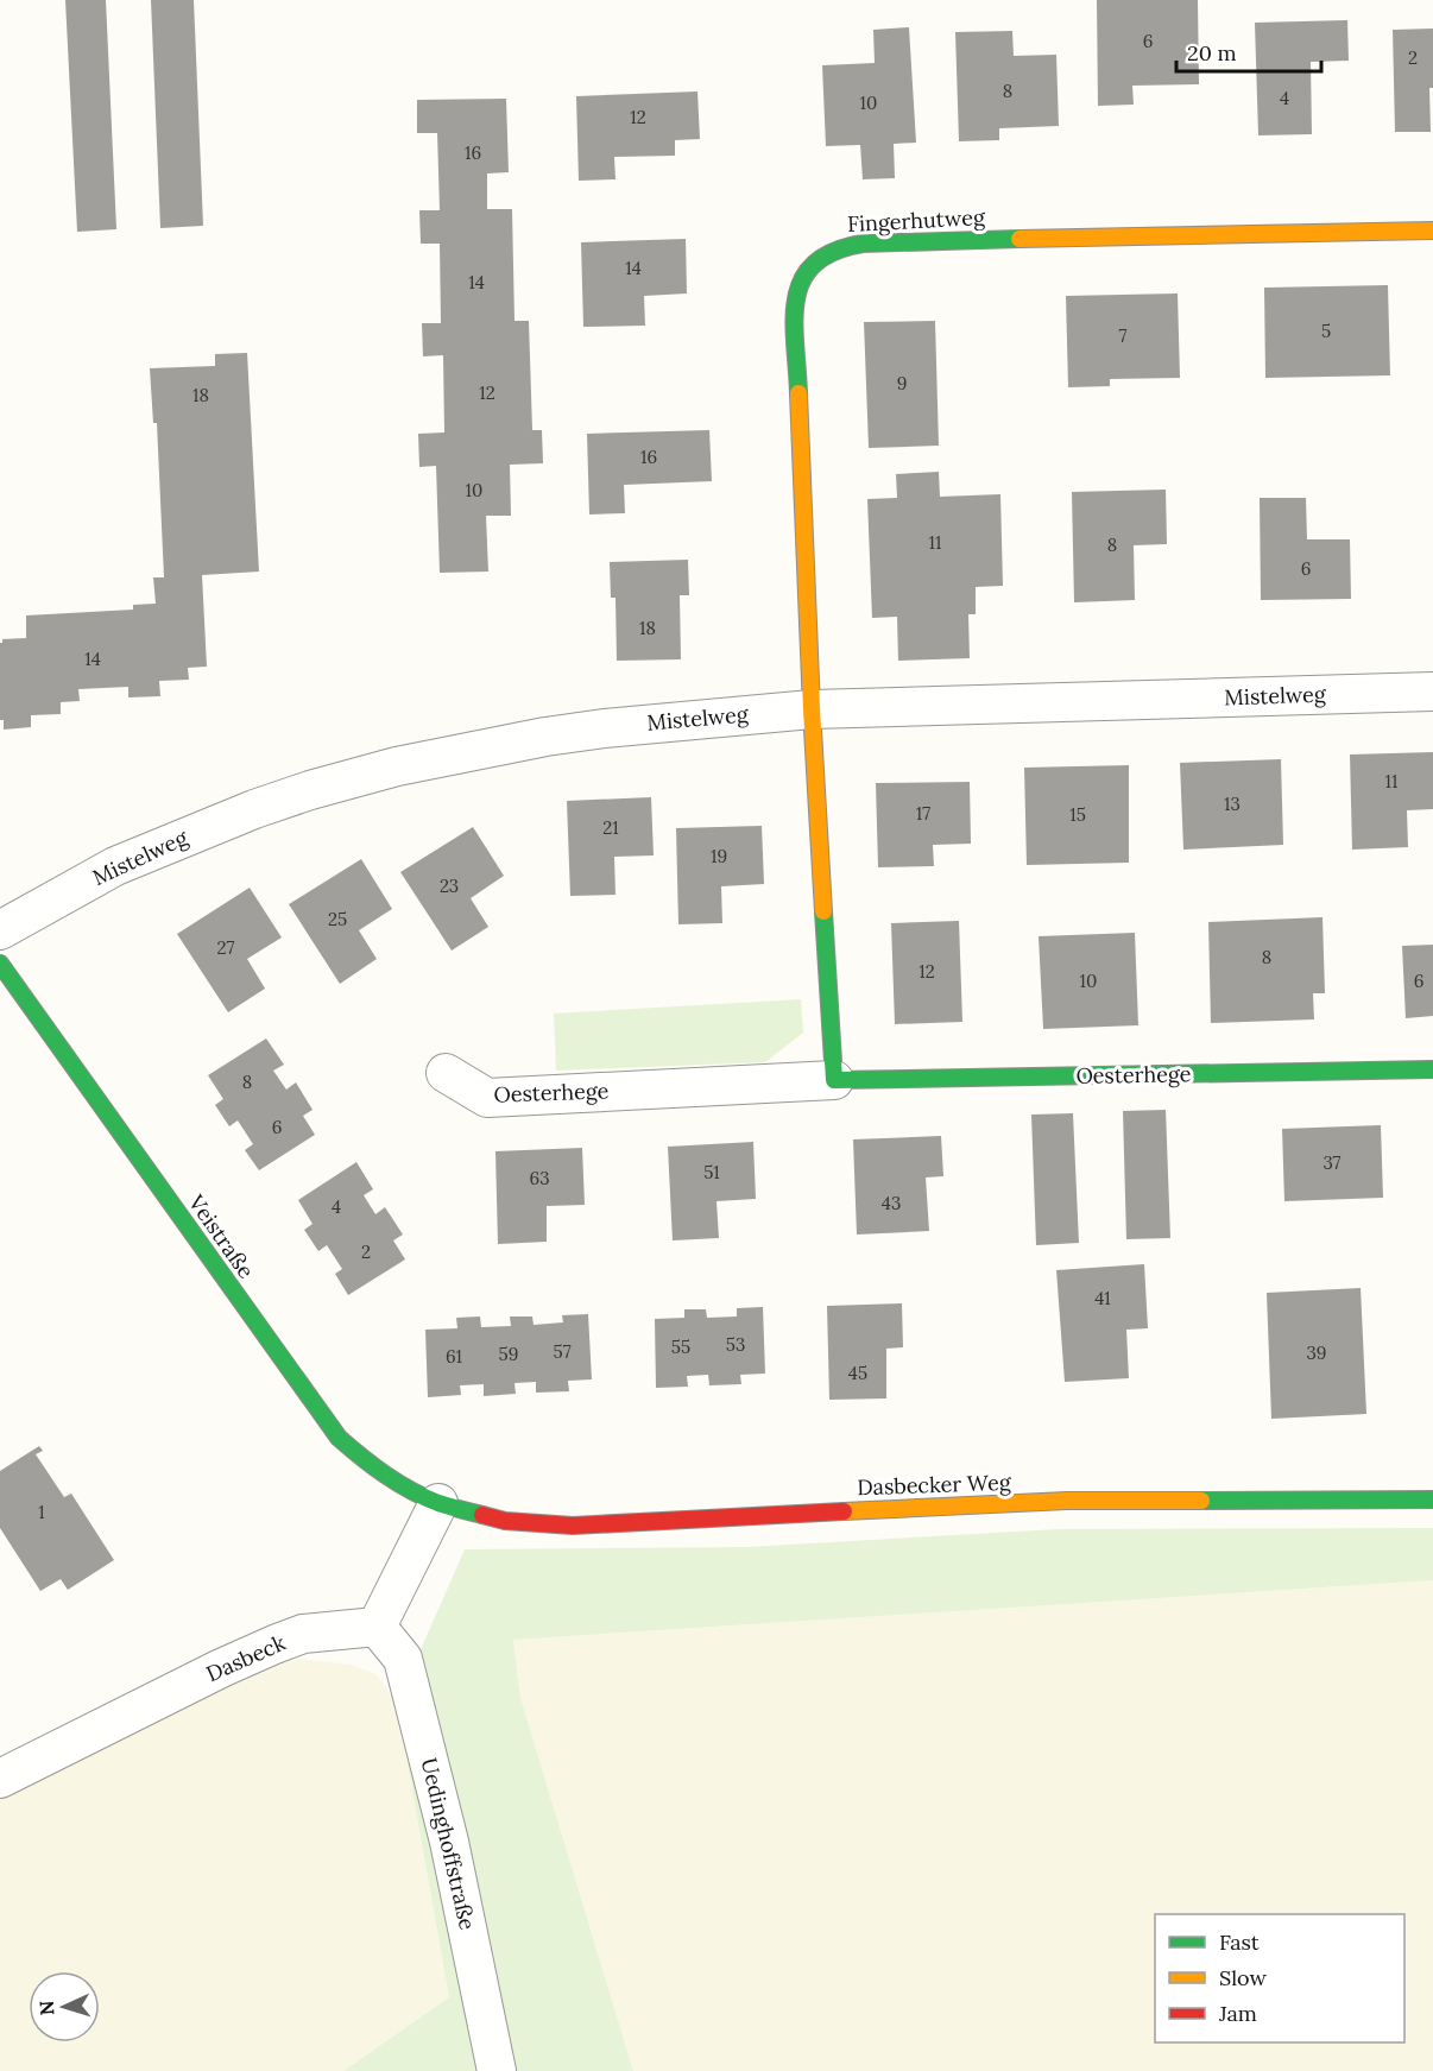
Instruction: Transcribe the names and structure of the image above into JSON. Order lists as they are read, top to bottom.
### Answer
{
  "streets": {
    "street": [
      "Fingerhutweg",
      "Mistelweg",
      "Oesterhege",
      "Veistraße",
      "Dasbecker Weg",
      "Dasbeck",
      "Uedinghoffstraße"
    ]
  },
  "crossings": [
    ["Fingerhutweg", "Mistelweg"],
    ["Veistraße", "Dasbecker Weg"],
    ["Dasbeck", "Uedinghoffstraße"]
  ],
  "house_numbers": [
    "6",
    "2",
    "8",
    "4",
    "10",
    "12",
    "16",
    "14",
    "14",
    "5",
    "7",
    "9",
    "12",
    "18",
    "16",
    "10",
    "11",
    "8",
    "6",
    "18",
    "14",
    "11",
    "13",
    "17",
    "15",
    "21",
    "19",
    "23",
    "25",
    "27",
    "8",
    "12",
    "10",
    "6",
    "8",
    "6",
    "37",
    "51",
    "63",
    "43",
    "4",
    "2",
    "41",
    "53",
    "55",
    "57",
    "39",
    "59",
    "61",
    "45",
    "1"
  ],
  "legend": ["Fast", "Slow", "Jam"],
  "scale_bar": "20 m",
  "north": "left"
}
